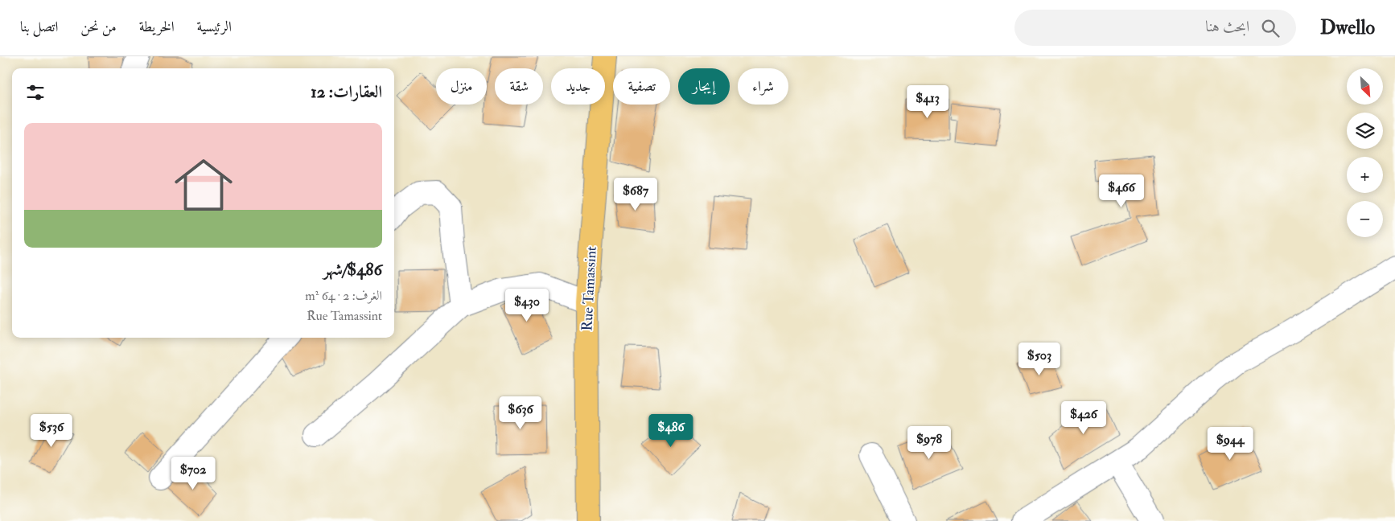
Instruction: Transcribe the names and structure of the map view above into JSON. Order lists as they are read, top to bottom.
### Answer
{
  "streets": {
    "main road": ["Rue Tamassint"]
  },
  "north": "bottom right",
  "page": {
    "header": "Dwello",
    "search": "ابحث هنا",
    "nav": [
      "الرئيسية",
      "الخريطة",
      "من نحن",
      "اتصل بنا"
    ],
    "map_buttons": ["+", "−"],
    "chip": [
      "شراء",
      "إيجار",
      "تصفية",
      "جديد",
      "شقة",
      "منزل"
    ],
    "heading": "العقارات: 12",
    "price": [
      "$413",
      "$466",
      "$687",
      "$430",
      "$503",
      "$636",
      "$426",
      "$536",
      "$486",
      "$978",
      "$944",
      "$702"
    ],
    "list": [
      {
        "name": "$486/شهر",
        "note": "الغرف: 2 · 64 m² · Rue Tamassint"
      }
    ]
  }
}
